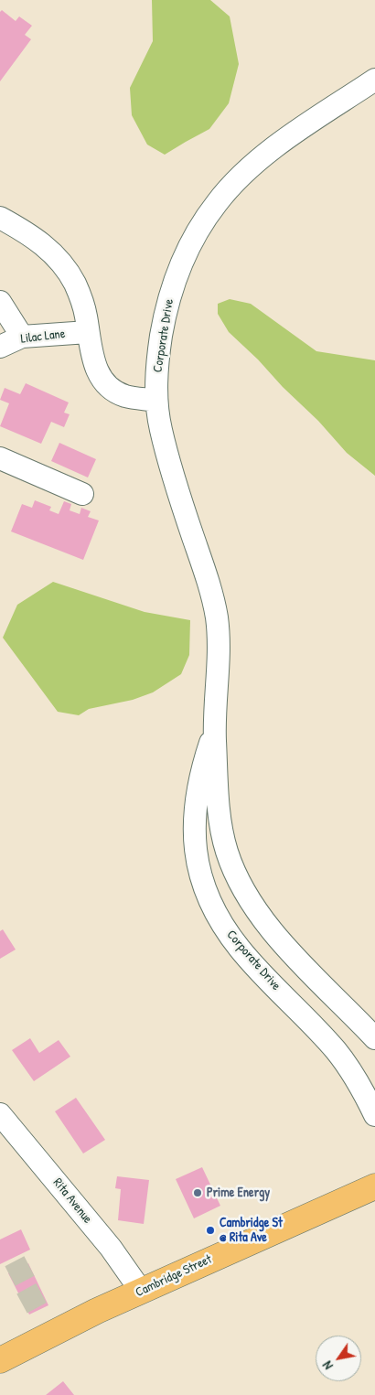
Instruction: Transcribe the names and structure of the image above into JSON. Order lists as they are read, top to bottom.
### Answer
{
  "streets": {
    "main road": ["Cambridge Street"],
    "street": ["Corporate Drive", "Lilac Lane", "Rita Avenue"]
  },
  "crossings": [
    ["Rita Avenue", "Cambridge Street"]
  ],
  "places": ["Prime Energy", "Cambridge St @ Rita Ave"],
  "north": "bottom left"
}
